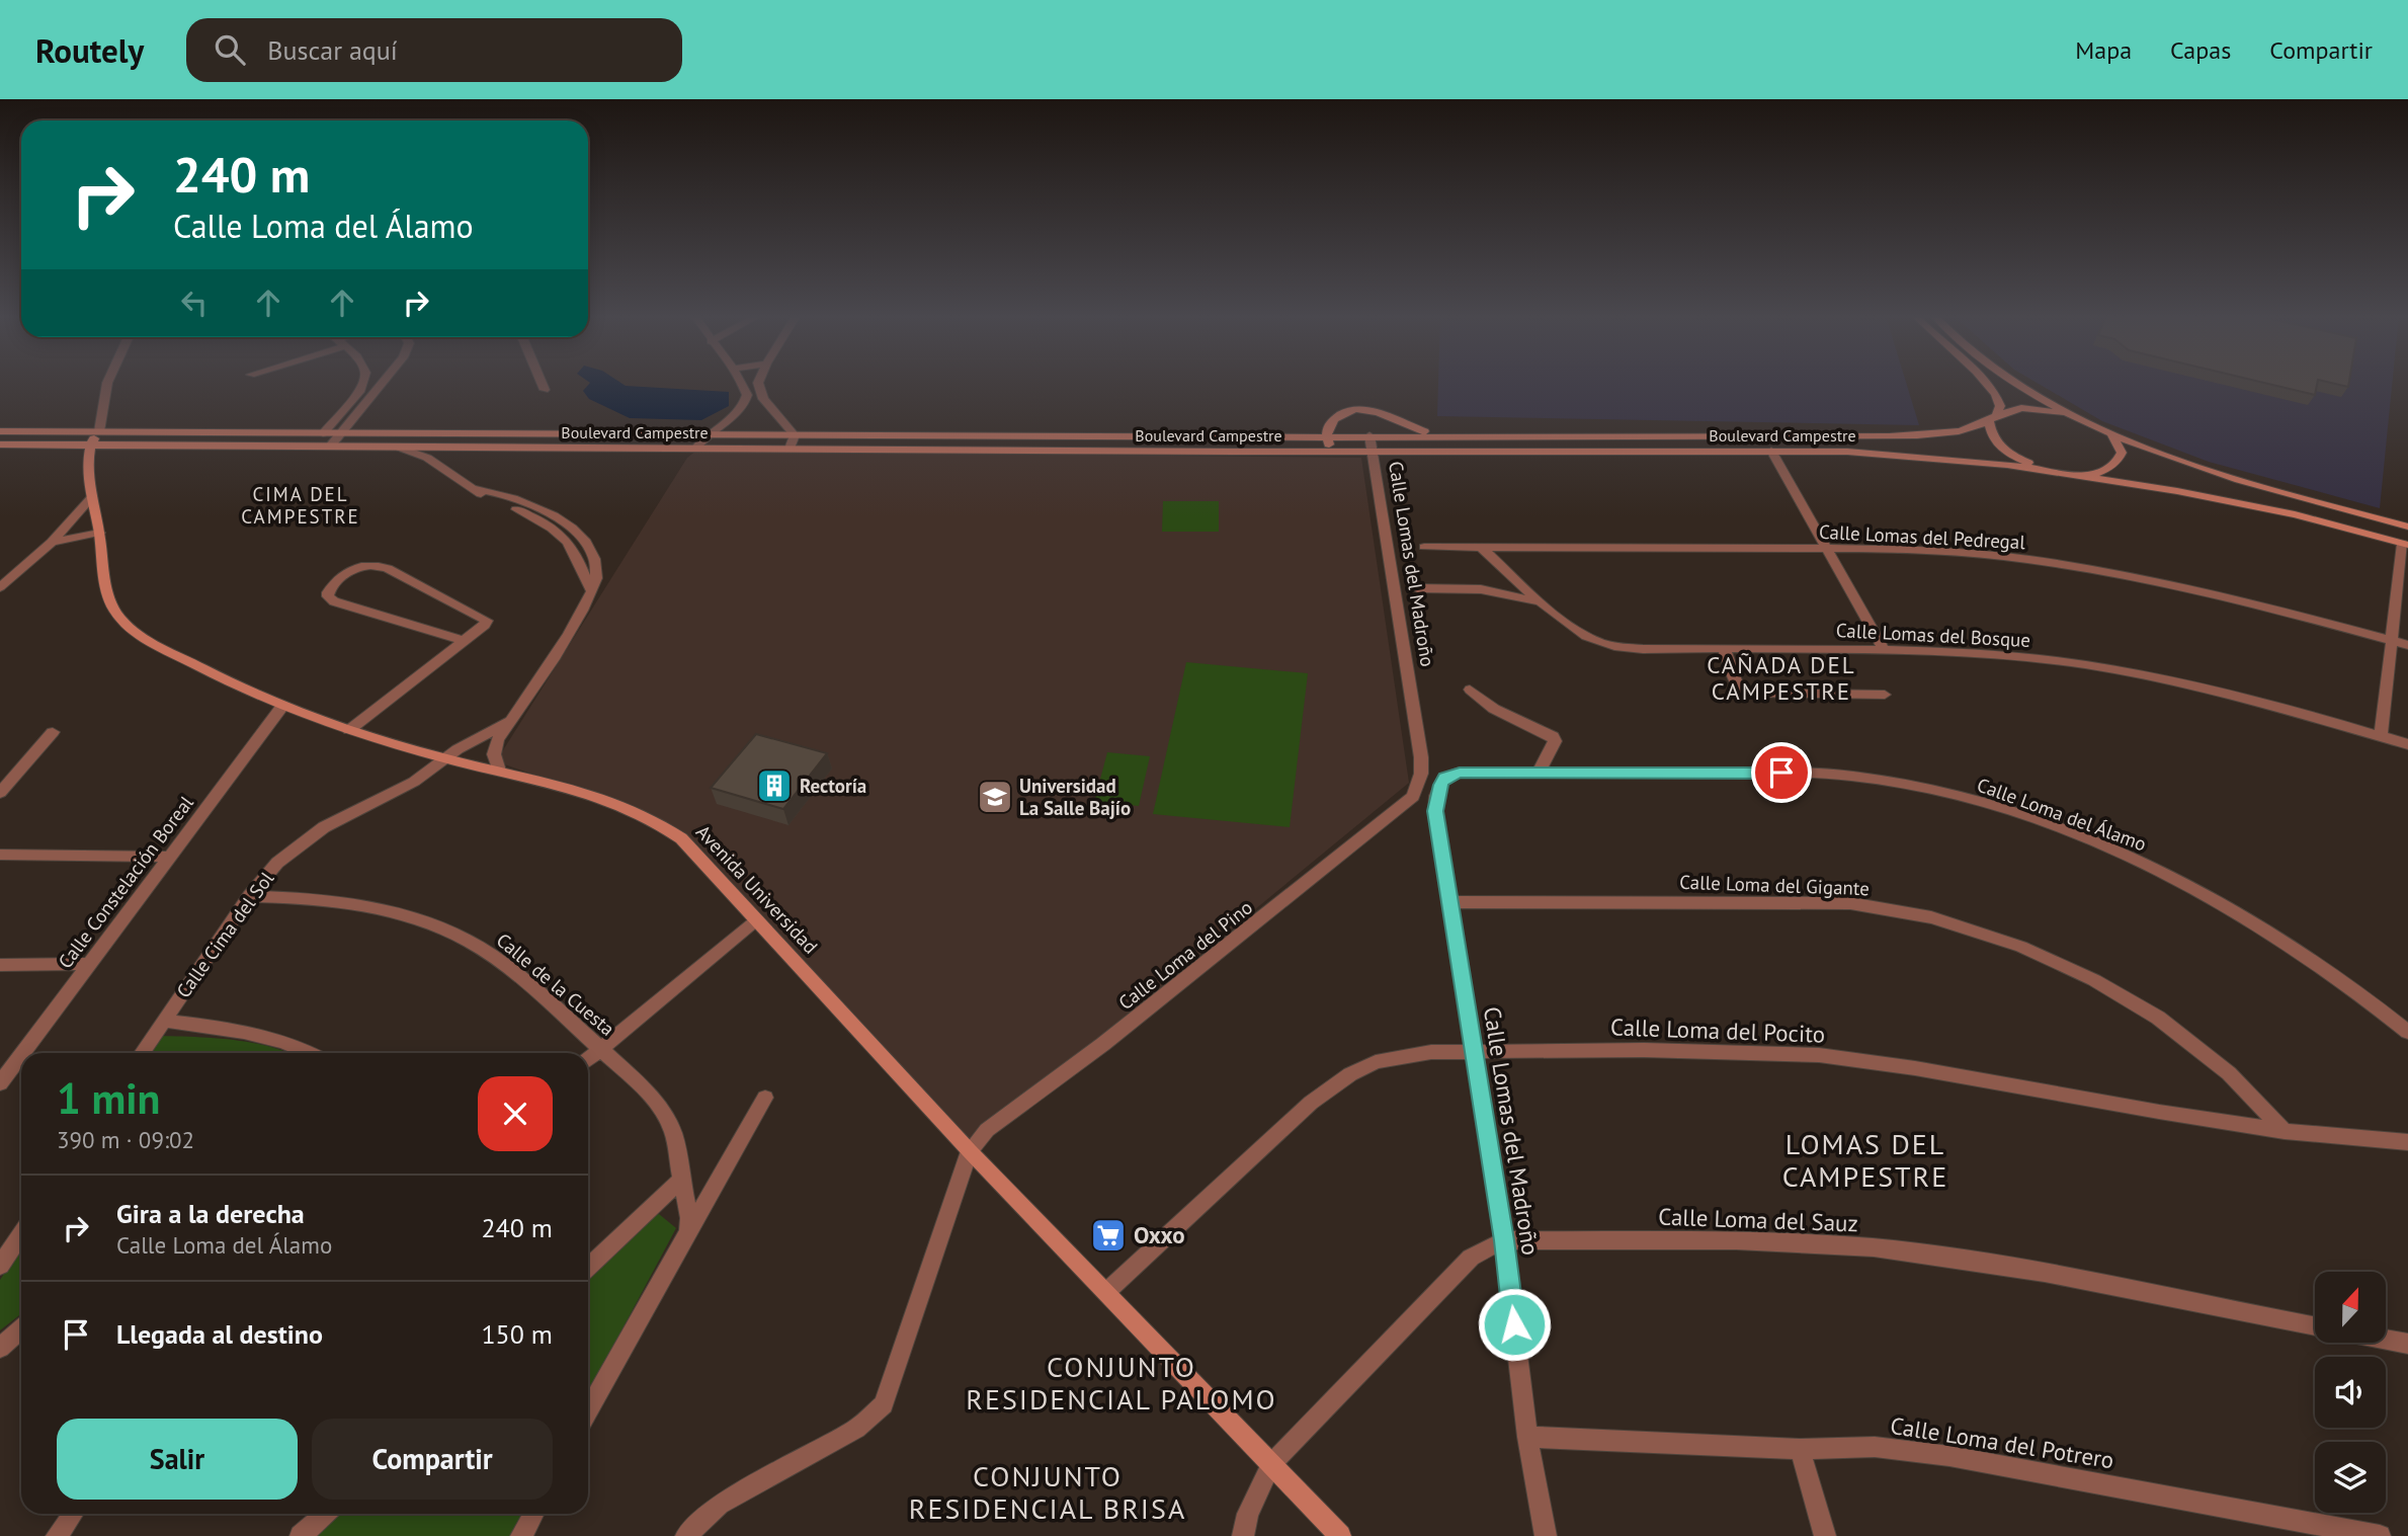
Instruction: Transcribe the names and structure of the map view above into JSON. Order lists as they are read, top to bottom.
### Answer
{
  "streets": {
    "street": [
      "Boulevard Campestre",
      "Calle Lomas del Pedregal",
      "Calle Lomas del Madroño",
      "Calle Lomas del Bosque",
      "Calle Loma del Álamo",
      "Calle Constelación Boreal",
      "Calle Loma del Gigante",
      "Avenida Universidad",
      "Calle Cima del Sol",
      "Calle Loma del Pino",
      "Calle de la Cuesta",
      "Calle Loma del Pocito",
      "Calle Loma del Sauz",
      "Calle Loma del Potrero"
    ]
  },
  "crossings": [
    ["Boulevard Campestre", "Calle Lomas del Madroño"],
    ["Calle Lomas del Pedregal", "Calle Lomas del Bosque"],
    ["Calle Lomas del Madroño", "Calle Loma del Álamo"],
    ["Calle Lomas del Madroño", "Calle Loma del Gigante"],
    ["Calle Lomas del Madroño", "Calle Loma del Pino"],
    ["Calle Lomas del Madroño", "Calle Loma del Pocito"],
    ["Calle Lomas del Madroño", "Calle Loma del Sauz"],
    ["Calle Lomas del Madroño", "Calle Loma del Potrero"],
    ["Calle Constelación Boreal", "Avenida Universidad"],
    ["Calle Loma del Gigante", "Calle Loma del Pocito"],
    ["Avenida Universidad", "Calle Cima del Sol"],
    ["Avenida Universidad", "Calle Loma del Pino"],
    ["Avenida Universidad", "Calle Loma del Pocito"],
    ["Avenida Universidad", "Calle Loma del Sauz"],
    ["Calle Cima del Sol", "Calle de la Cuesta"]
  ],
  "districts": [
    "CIMA DEL CAMPESTRE",
    "CAÑADA DEL CAMPESTRE",
    "LOMAS DEL CAMPESTRE",
    "CONJUNTO RESIDENCIAL PALOMO",
    "CONJUNTO RESIDENCIAL BRISA"
  ],
  "places": {
    "building": ["Rectoría"],
    "school or university": ["Universidad La Salle Bajío"],
    "supermarket": ["Oxxo"]
  },
  "north": "top",
  "page": {
    "header": "Routely",
    "search": "Buscar aquí",
    "nav": ["Mapa", "Capas", "Compartir"],
    "turn": ["240 m", "Calle Loma del Álamo"],
    "heading": ["1 min", "390 m · 09:02"],
    "list": [
      {
        "name": "Gira a la derecha",
        "note": "Calle Loma del Álamo",
        "value": "240 m"
      },
      {
        "name": "Llegada al destino",
        "value": "150 m"
      }
    ],
    "buttons": ["Salir", "Compartir"]
  }
}
